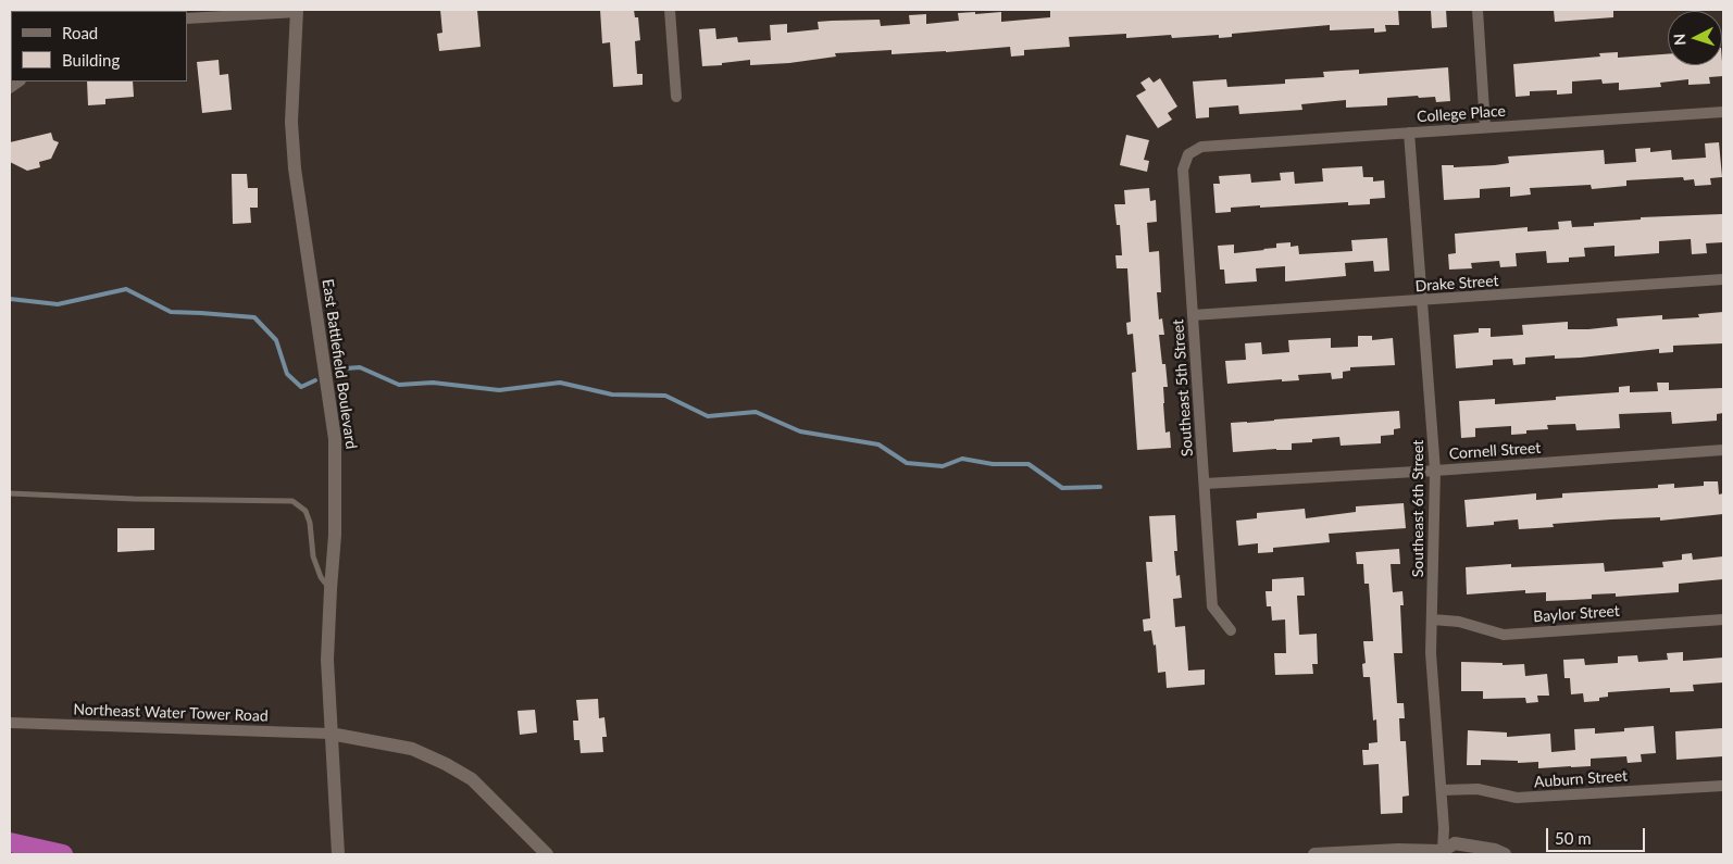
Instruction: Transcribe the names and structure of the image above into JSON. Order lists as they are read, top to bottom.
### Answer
{
  "streets": {
    "street": [
      "College Place",
      "Drake Street",
      "East Battlefield Boulevard",
      "Southeast 5th Street",
      "Cornell Street",
      "Southeast 6th Street",
      "Baylor Street",
      "Northeast Water Tower Road",
      "Auburn Street"
    ]
  },
  "crossings": [
    ["College Place", "Southeast 5th Street"],
    ["College Place", "Southeast 6th Street"],
    ["Drake Street", "Southeast 5th Street"],
    ["Drake Street", "Southeast 6th Street"],
    ["East Battlefield Boulevard", "Northeast Water Tower Road"],
    ["Southeast 5th Street", "Cornell Street"],
    ["Cornell Street", "Southeast 6th Street"],
    ["Southeast 6th Street", "Baylor Street"],
    ["Southeast 6th Street", "Auburn Street"]
  ],
  "legend": ["Road", "Building"],
  "scale_bar": "50 m",
  "north": "left"
}
